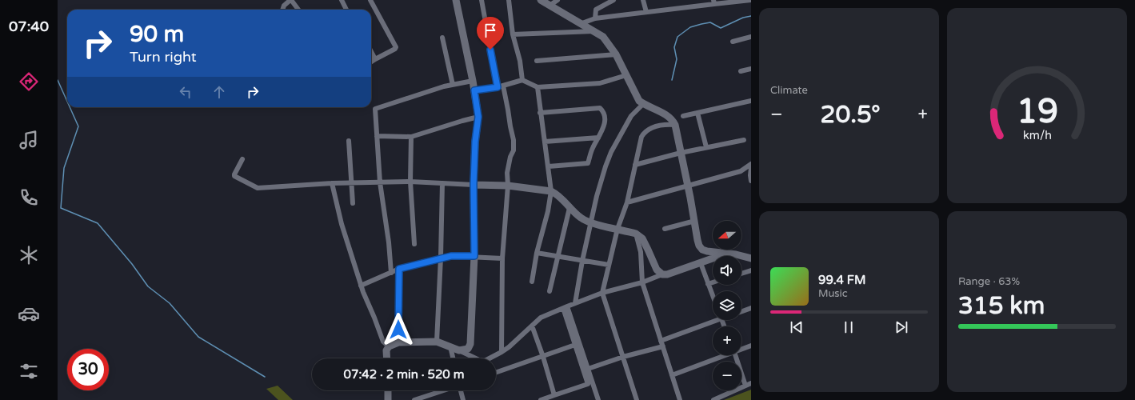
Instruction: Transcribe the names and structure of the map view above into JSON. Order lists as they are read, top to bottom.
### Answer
{
  "north": "left",
  "page": {
    "tabs": "07:40",
    "tile": [
      "Climate",
      ["Range · 63%", "315 km"]
    ],
    "turn": ["90 m", "Turn right"],
    "heat": ["−", "20.5°", "+"],
    "map_buttons": ["+", "−"],
    "song": ["99.4 FM", "Music"],
    "limit": "30",
    "trip": "07:42 · 2 min · 520 m",
    "gauge": ["19", "km/h"]
  }
}
